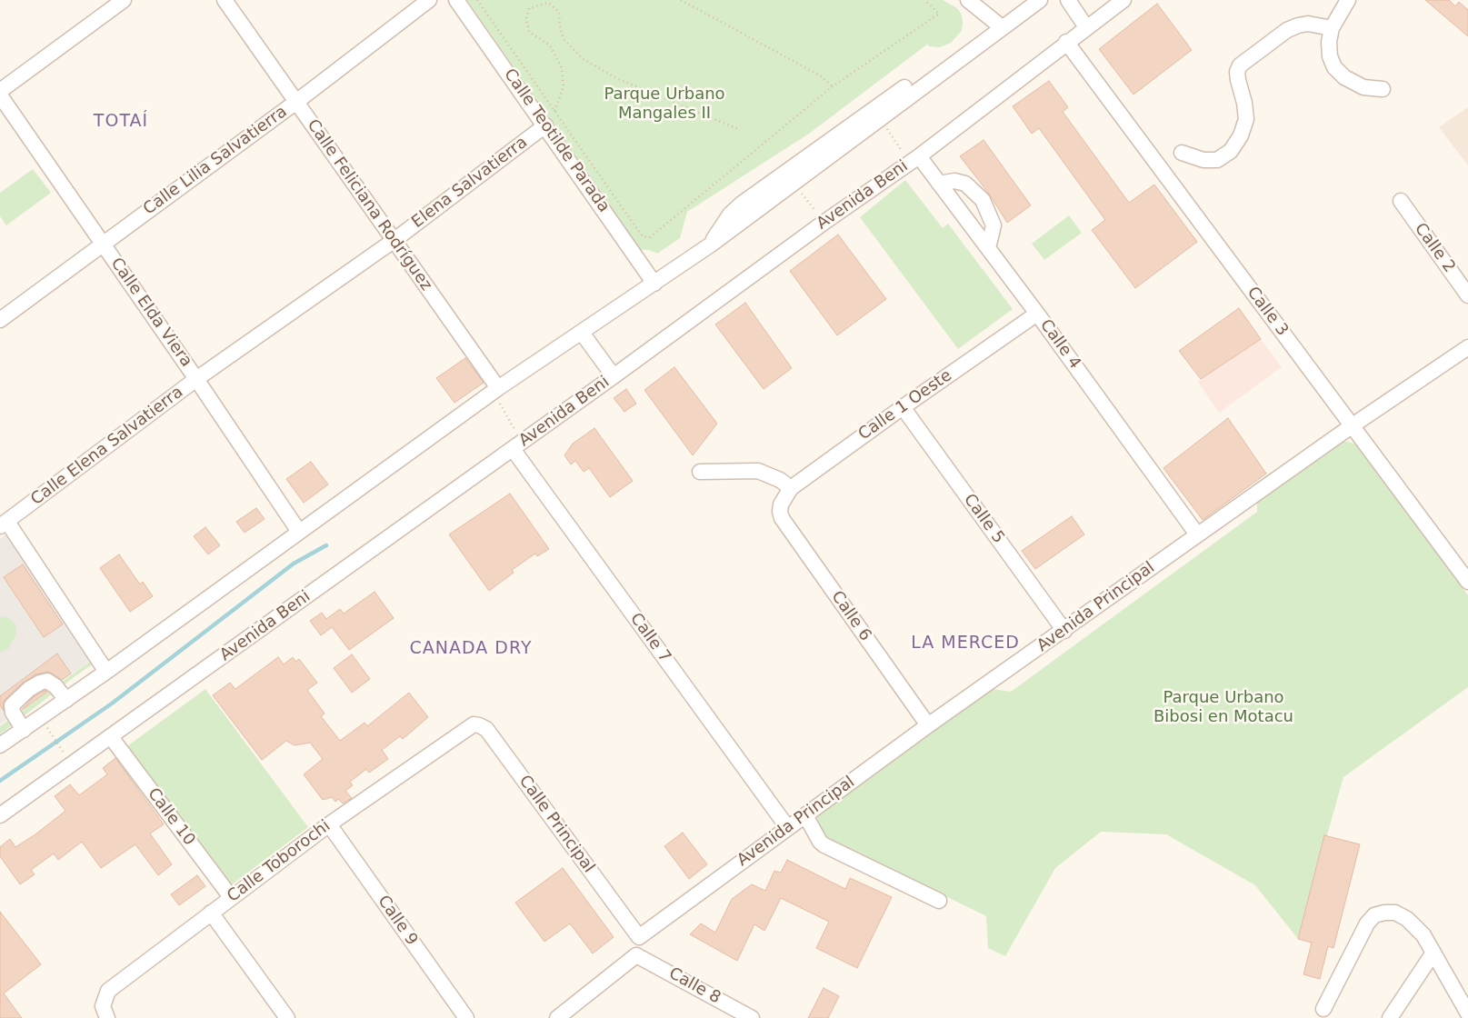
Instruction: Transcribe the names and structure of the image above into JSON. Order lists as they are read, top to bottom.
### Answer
{
  "streets": {
    "street": [
      "Calle Teotilde Parada",
      "Calle Lilia Salvatierra",
      "Elena Salvatierra",
      "Avenida Beni",
      "Calle Feliciana Rodríguez",
      "Calle 2",
      "Calle 3",
      "Calle Elda Viera",
      "Calle 4",
      "Calle 1 Oeste",
      "Calle Elena Salvatierra",
      "Calle 5",
      "Avenida Principal",
      "Calle 6",
      "Calle 7",
      "Calle 10",
      "Calle Principal",
      "Calle Toborochi",
      "Calle 9",
      "Calle 8"
    ]
  },
  "crossings": [
    ["Calle Teotilde Parada", "Elena Salvatierra"],
    ["Calle Lilia Salvatierra", "Calle Feliciana Rodríguez"],
    ["Calle Lilia Salvatierra", "Calle Elda Viera"],
    ["Elena Salvatierra", "Calle Feliciana Rodríguez"],
    ["Elena Salvatierra", "Calle Elena Salvatierra"],
    ["Avenida Beni", "Calle 3"],
    ["Avenida Beni", "Calle 4"],
    ["Avenida Beni", "Calle 7"],
    ["Avenida Beni", "Calle 10"],
    ["Calle Feliciana Rodríguez", "Calle Elena Salvatierra"],
    ["Calle 3", "Avenida Principal"],
    ["Calle Elda Viera", "Calle Elena Salvatierra"],
    ["Calle 4", "Calle 1 Oeste"],
    ["Calle 4", "Avenida Principal"],
    ["Calle 1 Oeste", "Calle 5"],
    ["Calle 1 Oeste", "Calle 6"],
    ["Calle 5", "Avenida Principal"],
    ["Avenida Principal", "Calle 6"],
    ["Avenida Principal", "Calle 7"],
    ["Avenida Principal", "Calle Principal"],
    ["Calle 10", "Calle Toborochi"],
    ["Calle Principal", "Calle Toborochi"],
    ["Calle Toborochi", "Calle 9"]
  ],
  "districts": ["TOTAÍ", "LA MERCED", "CANADA DRY"],
  "parks": ["Parque Urbano Mangales II", "Parque Urbano Bibosi en Motacu"]
}
